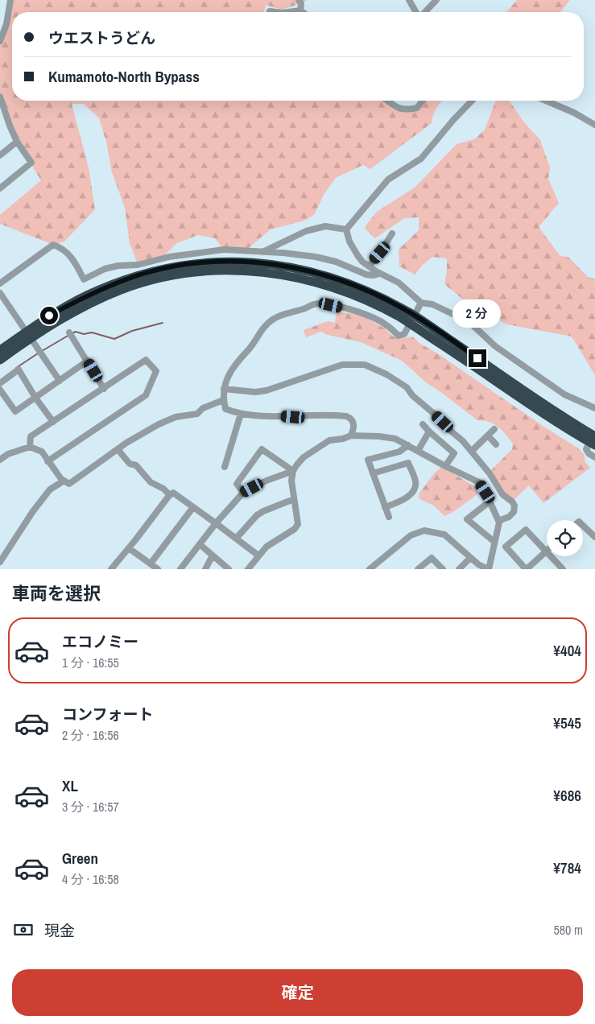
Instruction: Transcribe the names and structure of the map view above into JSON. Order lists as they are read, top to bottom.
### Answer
{
  "page": {
    "banner": ["ウエストうどん", "Kumamoto-North Bypass"],
    "bubble": "2 分",
    "heading": "車両を選択",
    "list": [
      {
        "name": "エコノミー",
        "note": "1 分 · 16:55",
        "value": "¥404"
      },
      {
        "name": "コンフォート",
        "note": "2 分 · 16:56",
        "value": "¥545"
      },
      {
        "name": "XL",
        "note": "3 分 · 16:57",
        "value": "¥686"
      },
      {
        "name": "Green",
        "note": "4 分 · 16:58",
        "value": "¥784"
      }
    ],
    "pay": ["現金", "580 m"],
    "buttons": "確定"
  }
}
